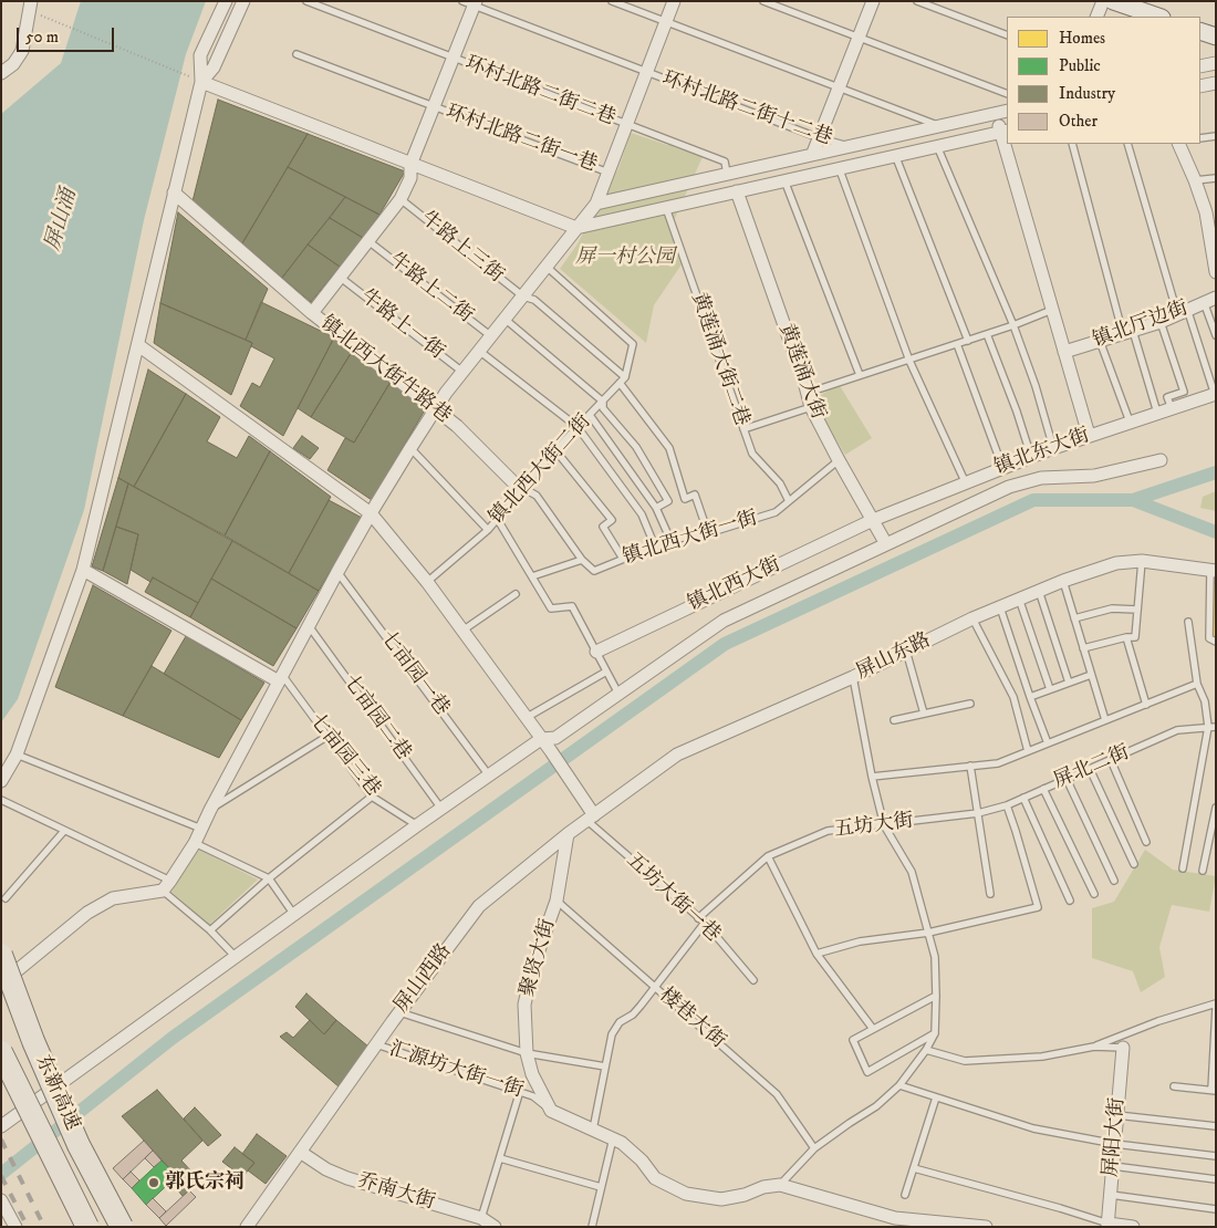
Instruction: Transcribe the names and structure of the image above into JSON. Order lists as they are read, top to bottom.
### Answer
{
  "streets": {
    "highway": ["东新高速"],
    "street": [
      "镇北厅边街",
      "镇北西大街牛路巷",
      "黄莲涌大街",
      "镇北东大街",
      "镇北西大街",
      "屏山东路",
      "聚贤大街",
      "屏山西路",
      "汇源坊大街一街",
      "屏阳大街",
      "乔南大街"
    ],
    "lane": [
      "环村北路二街二巷",
      "环村北路二街十二巷",
      "环村北路二街一巷",
      "牛路上三街",
      "牛路上二街",
      "牛路上一街",
      "黄莲涌大街二巷",
      "镇北西大街二街",
      "镇北西大街一街",
      "七亩园一巷",
      "七亩园二巷",
      "七亩园三巷",
      "屏北二街",
      "五坊大街",
      "五坊大街一巷",
      "楼巷大街"
    ]
  },
  "crossings": [
    ["牛路上三街", "镇北西大街二街"],
    ["黄莲涌大街二巷", "镇北西大街一街"],
    ["镇北西大街牛路巷", "镇北西大街二街"],
    ["镇北西大街牛路巷", "镇北西大街一街"],
    ["黄莲涌大街", "镇北东大街"],
    ["黄莲涌大街", "镇北西大街一街"],
    ["黄莲涌大街", "镇北西大街"],
    ["镇北东大街", "镇北西大街"],
    ["屏山东路", "五坊大街一巷"],
    ["屏山东路", "屏山西路"],
    ["屏北二街", "五坊大街"],
    ["五坊大街", "五坊大街一巷"],
    ["五坊大街一巷", "屏山西路"],
    ["聚贤大街", "屏山西路"],
    ["聚贤大街", "楼巷大街"],
    ["聚贤大街", "汇源坊大街一街"],
    ["屏山西路", "汇源坊大街一街"],
    ["屏山西路", "乔南大街"]
  ],
  "water": ["屏山涌"],
  "parks": ["屏一村公园"],
  "places": ["郭氏宗祠"],
  "legend": [
    "Homes",
    "Public",
    "Industry",
    "Other"
  ],
  "scale_bar": "50 m"
}
